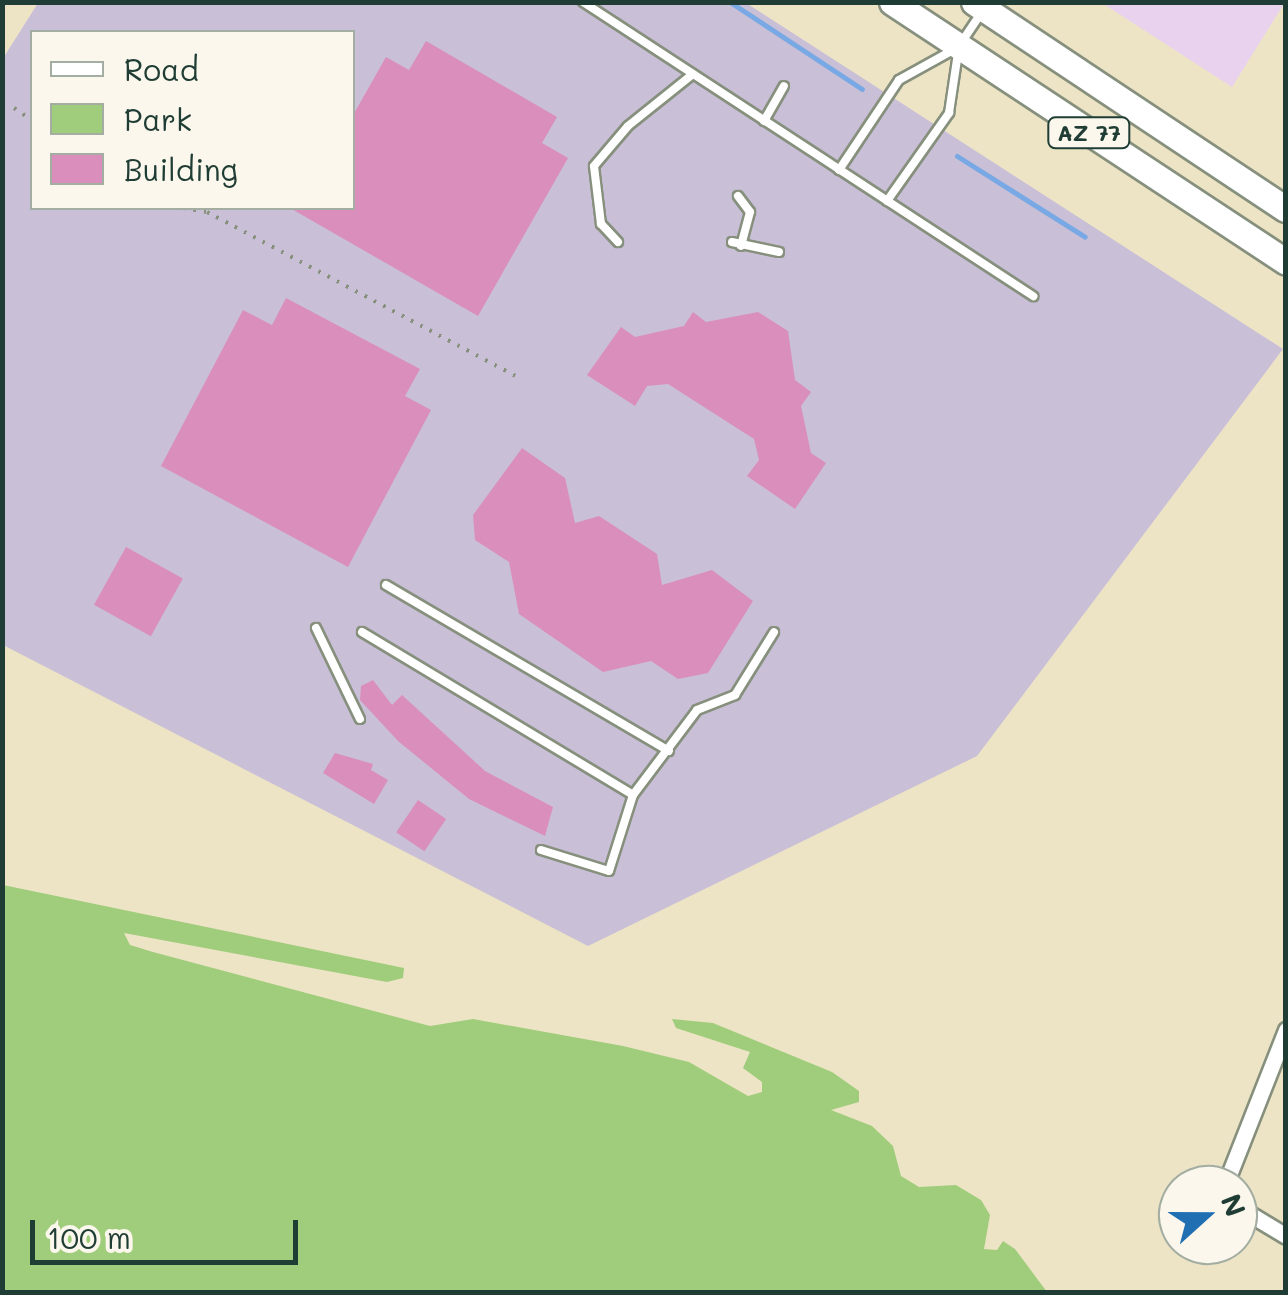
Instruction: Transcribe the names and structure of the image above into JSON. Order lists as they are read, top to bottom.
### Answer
{
  "streets": {
    "highway": ["AZ 77"]
  },
  "legend": ["Road", "Park", "Building"],
  "scale_bar": "100 m",
  "north": "right"
}
